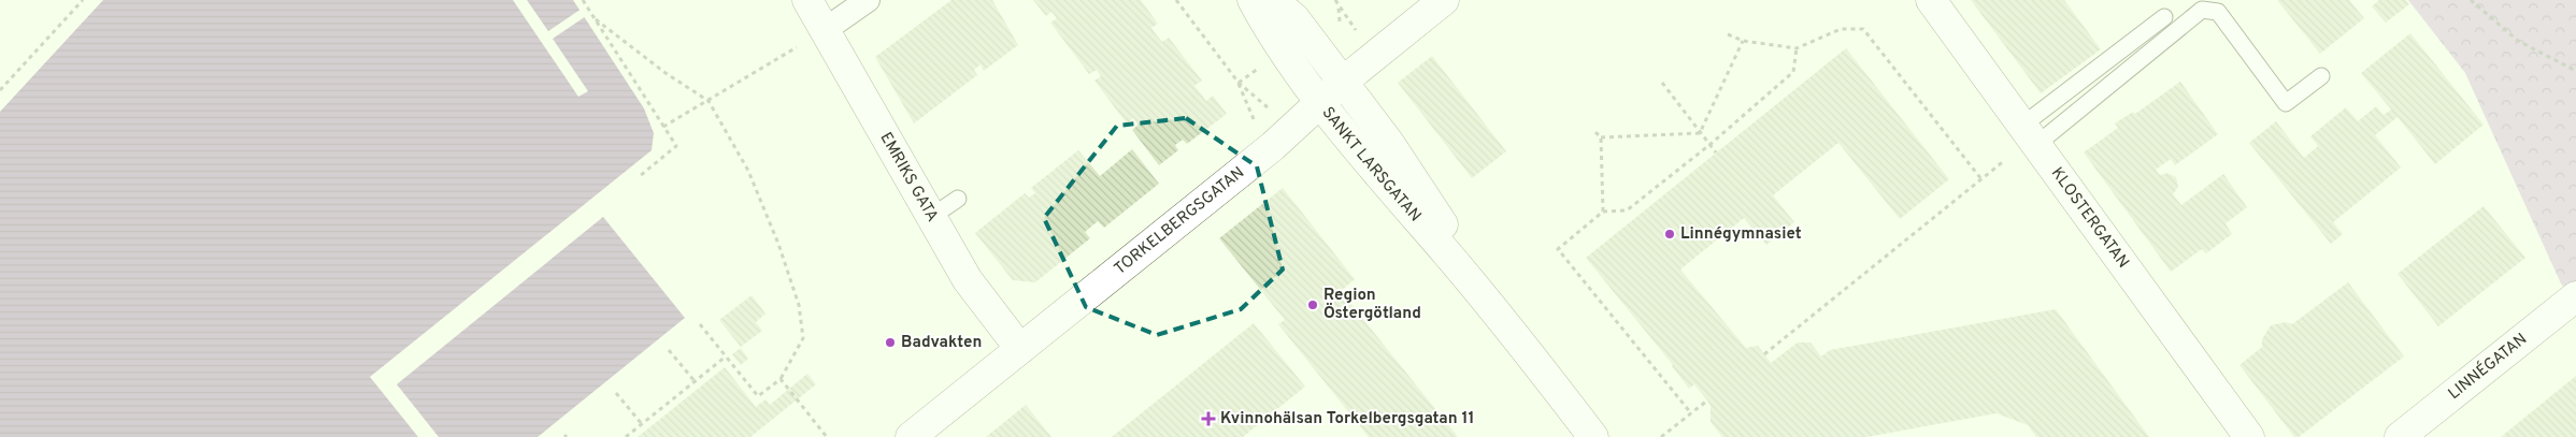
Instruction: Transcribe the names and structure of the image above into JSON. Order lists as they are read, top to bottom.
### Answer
{
  "streets": {
    "street": [
      "SANKT LARSGATAN",
      "EMRIKS GATA",
      "KLOSTERGATAN",
      "TORKELBERGSGATAN",
      "LINNÉGATAN"
    ]
  },
  "crossings": [
    ["SANKT LARSGATAN", "TORKELBERGSGATAN"],
    ["EMRIKS GATA", "TORKELBERGSGATAN"]
  ],
  "places": {
    "other": ["Linnégymnasiet", "Region Östergötland", "Badvakten"],
    "health": ["Kvinnohälsan Torkelbergsgatan 11"]
  }
}
